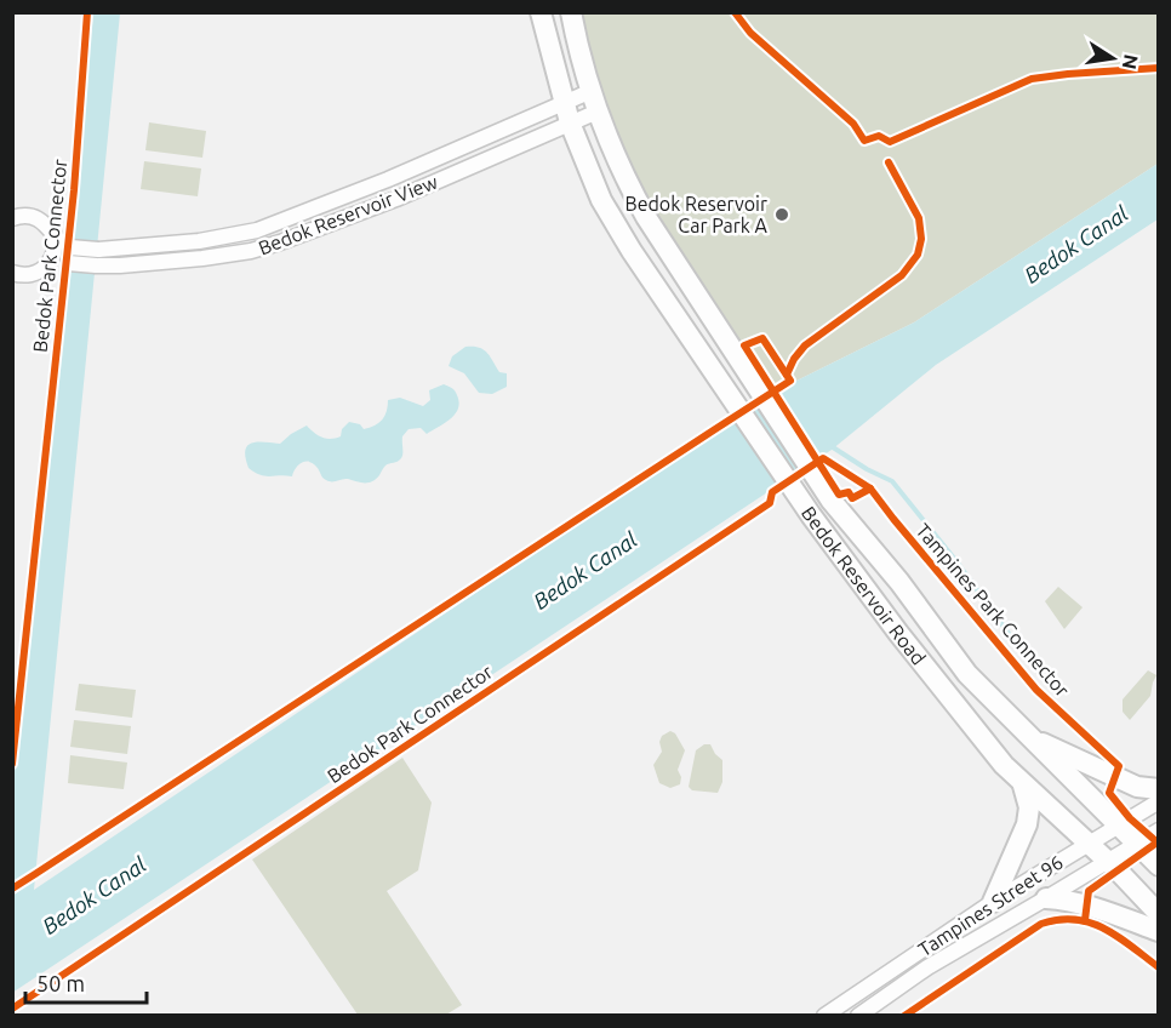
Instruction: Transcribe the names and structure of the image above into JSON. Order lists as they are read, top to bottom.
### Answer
{
  "streets": {
    "main road": ["Bedok Reservoir Road"],
    "street": ["Bedok Reservoir View", "Tampines Street 96"],
    "cycle path": ["Bedok Park Connector", "Tampines Park Connector"]
  },
  "crossings": [
    ["Bedok Reservoir View", "Bedok Reservoir Road"],
    ["Bedok Reservoir Road", "Tampines Street 96"]
  ],
  "water": ["Bedok Canal"],
  "places": ["Bedok Reservoir Car Park A"],
  "scale_bar": "50 m",
  "north": "right"
}
